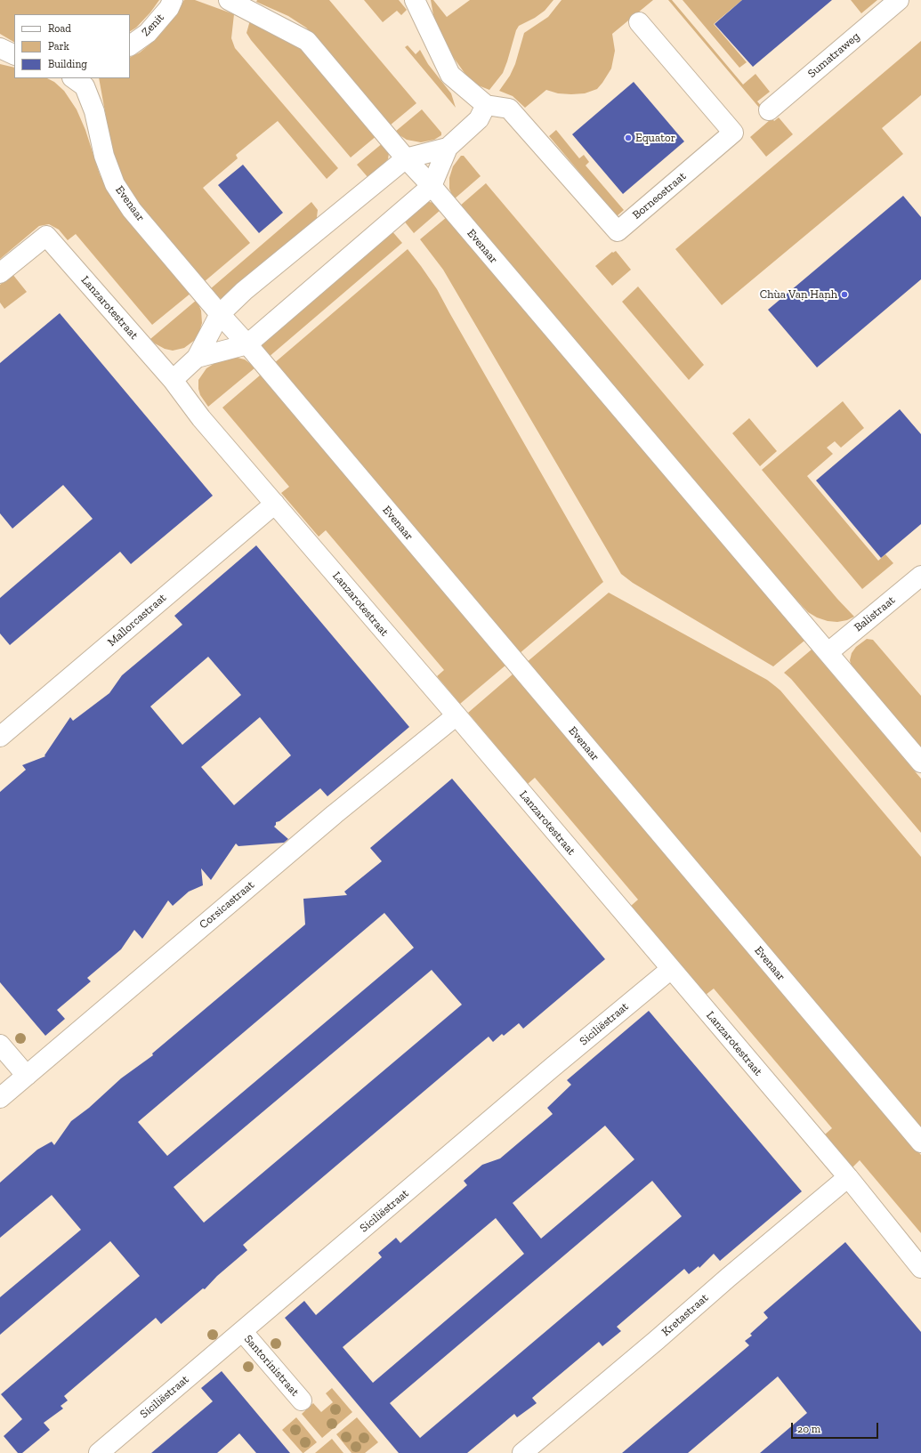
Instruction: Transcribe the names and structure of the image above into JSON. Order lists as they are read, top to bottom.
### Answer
{
  "streets": {
    "street": [
      "Zenit",
      "Sumatraweg",
      "Borneostraat",
      "Evenaar",
      "Lanzarotestraat",
      "Balistraat",
      "Mallorcastraat",
      "Corsicastraat",
      "Siciliëstraat",
      "Kretastraat",
      "Santorinistraat"
    ]
  },
  "crossings": [
    ["Evenaar", "Balistraat"],
    ["Lanzarotestraat", "Mallorcastraat"],
    ["Lanzarotestraat", "Corsicastraat"],
    ["Lanzarotestraat", "Siciliëstraat"],
    ["Lanzarotestraat", "Kretastraat"],
    ["Siciliëstraat", "Santorinistraat"]
  ],
  "places": ["Equator", "Chùa Vạn Hạnh"],
  "legend": ["Road", "Park", "Building"],
  "scale_bar": "20 m"
}
